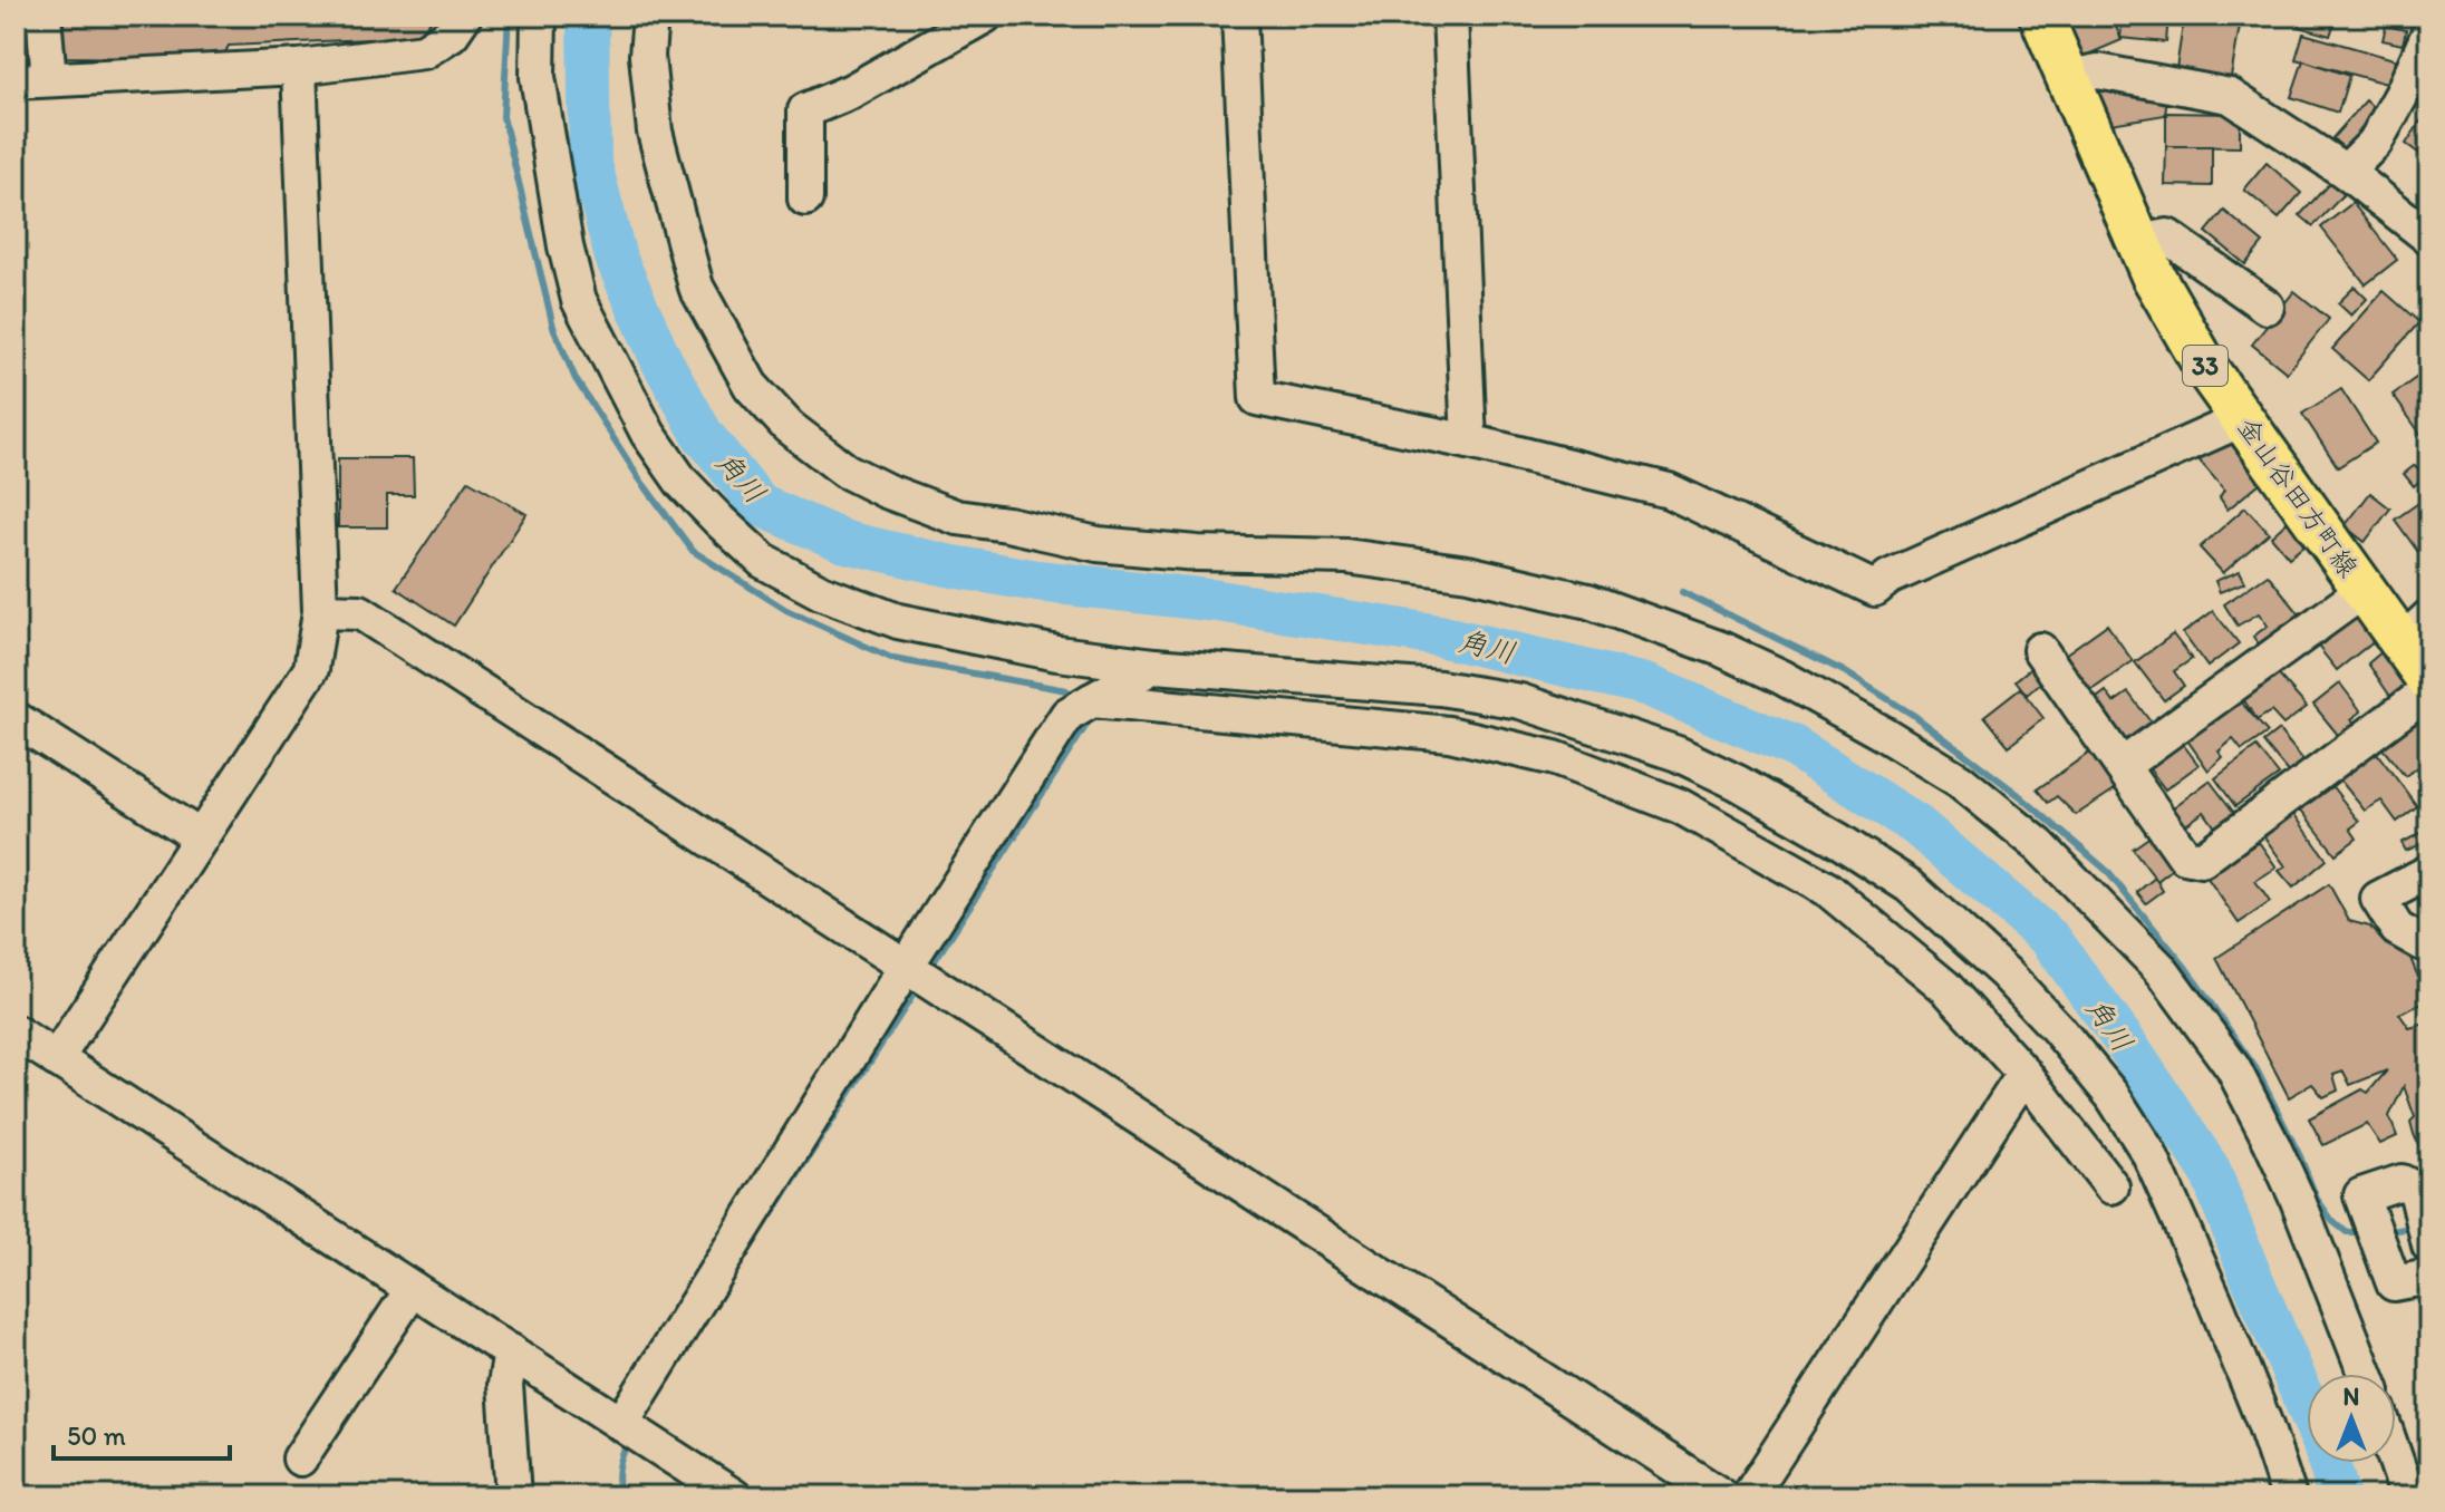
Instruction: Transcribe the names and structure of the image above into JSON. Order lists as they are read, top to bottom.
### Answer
{
  "streets": {
    "main road": ["33", "金山谷田方町線"]
  },
  "water": ["角川"],
  "scale_bar": "50 m",
  "north": "top"
}
